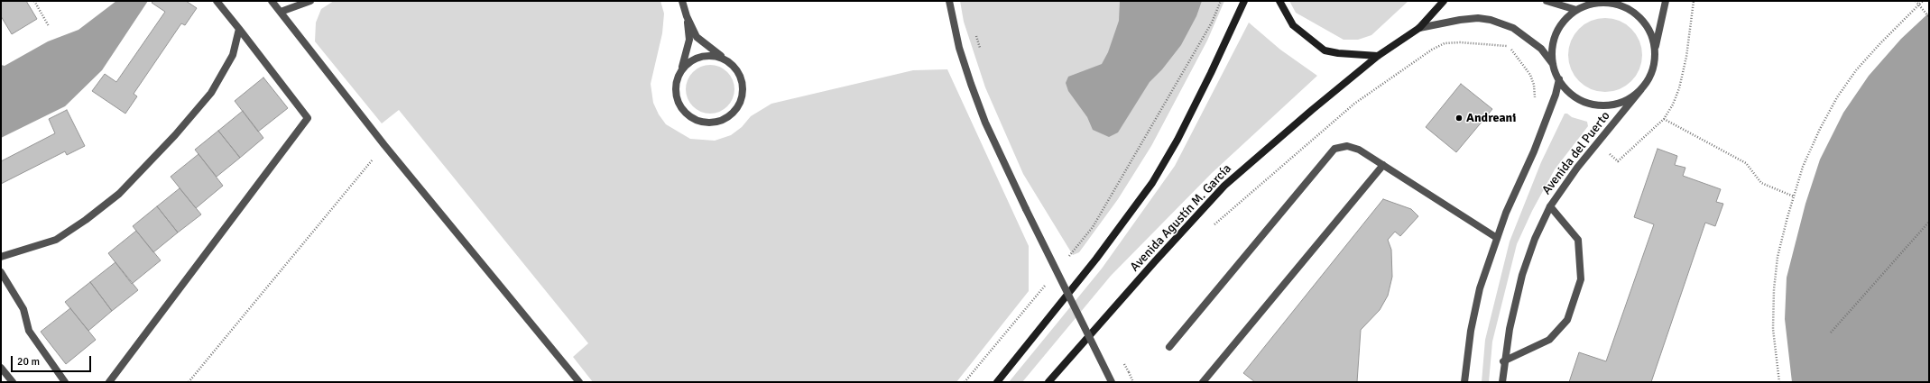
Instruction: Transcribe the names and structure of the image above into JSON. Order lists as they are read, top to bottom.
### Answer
{
  "streets": {
    "main road": ["Avenida Agustín M. García"],
    "street": ["Avenida del Puerto"]
  },
  "places": ["Andreani"],
  "scale_bar": "20 m"
}
